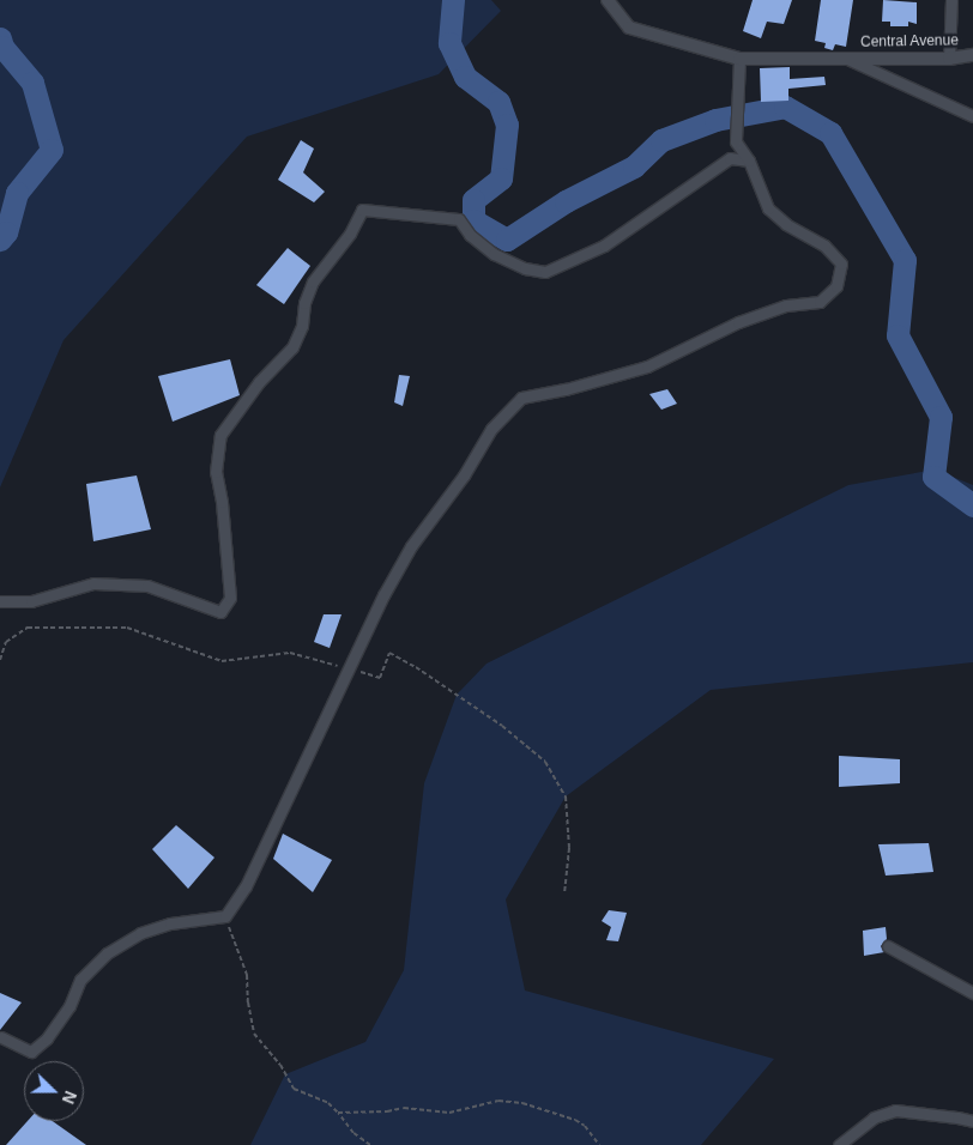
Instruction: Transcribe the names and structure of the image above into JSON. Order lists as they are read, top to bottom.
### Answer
{
  "streets": {
    "street": ["Central Avenue"]
  },
  "north": "right"
}
